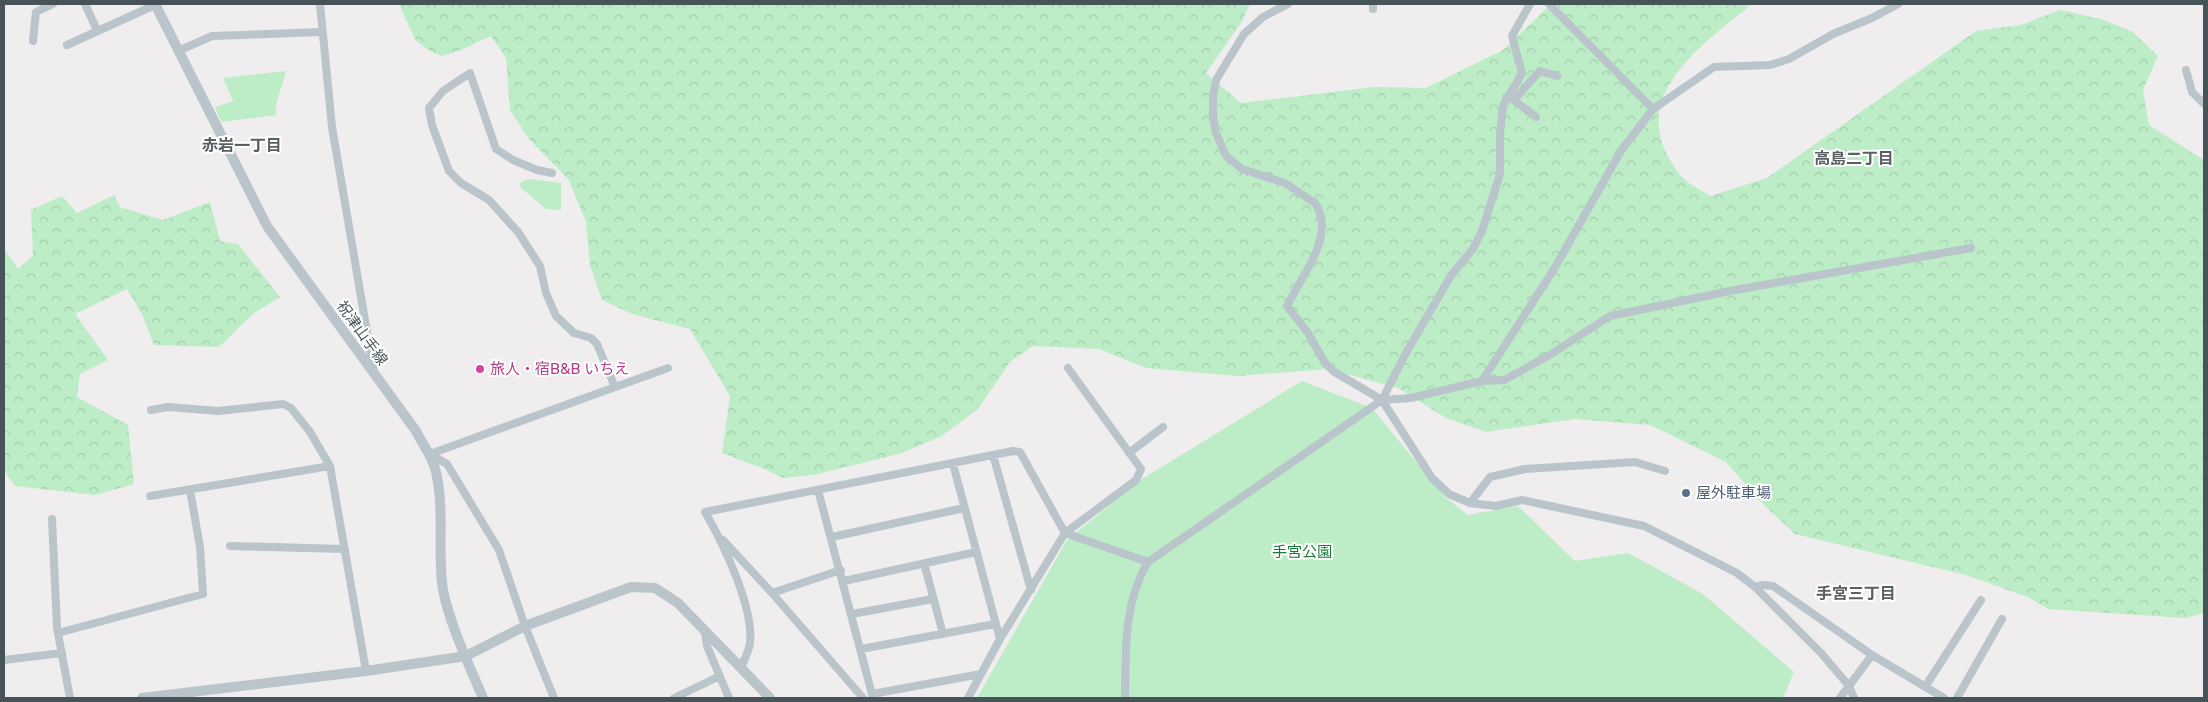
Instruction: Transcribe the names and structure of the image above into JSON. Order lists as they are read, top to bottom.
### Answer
{
  "streets": {
    "street": ["祝津山手線"]
  },
  "districts": ["赤岩一丁目", "高島二丁目", "手宮三丁目"],
  "parks": ["手宮公園"],
  "places": ["旅人・宿B&B いちえ", "屋外駐車場"]
}
